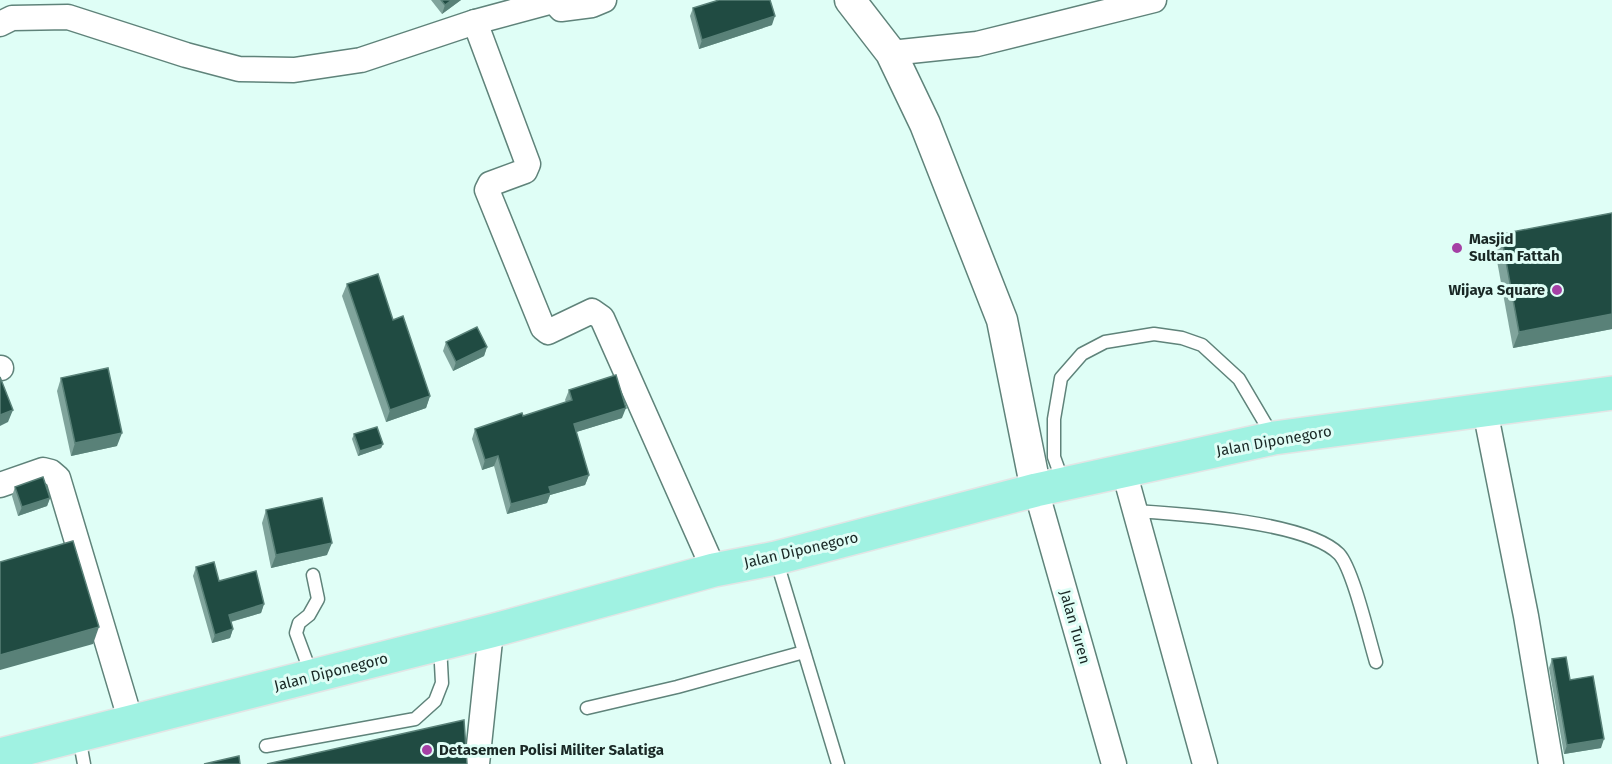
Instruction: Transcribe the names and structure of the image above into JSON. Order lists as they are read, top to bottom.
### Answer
{
  "streets": {
    "main road": ["Jalan Diponegoro"],
    "street": ["Jalan Turen"]
  },
  "crossings": [
    ["Jalan Diponegoro", "Jalan Turen"]
  ],
  "places": ["Masjid Sultan Fattah", "Wijaya Square", "Detasemen Polisi Militer Salatiga"]
}
